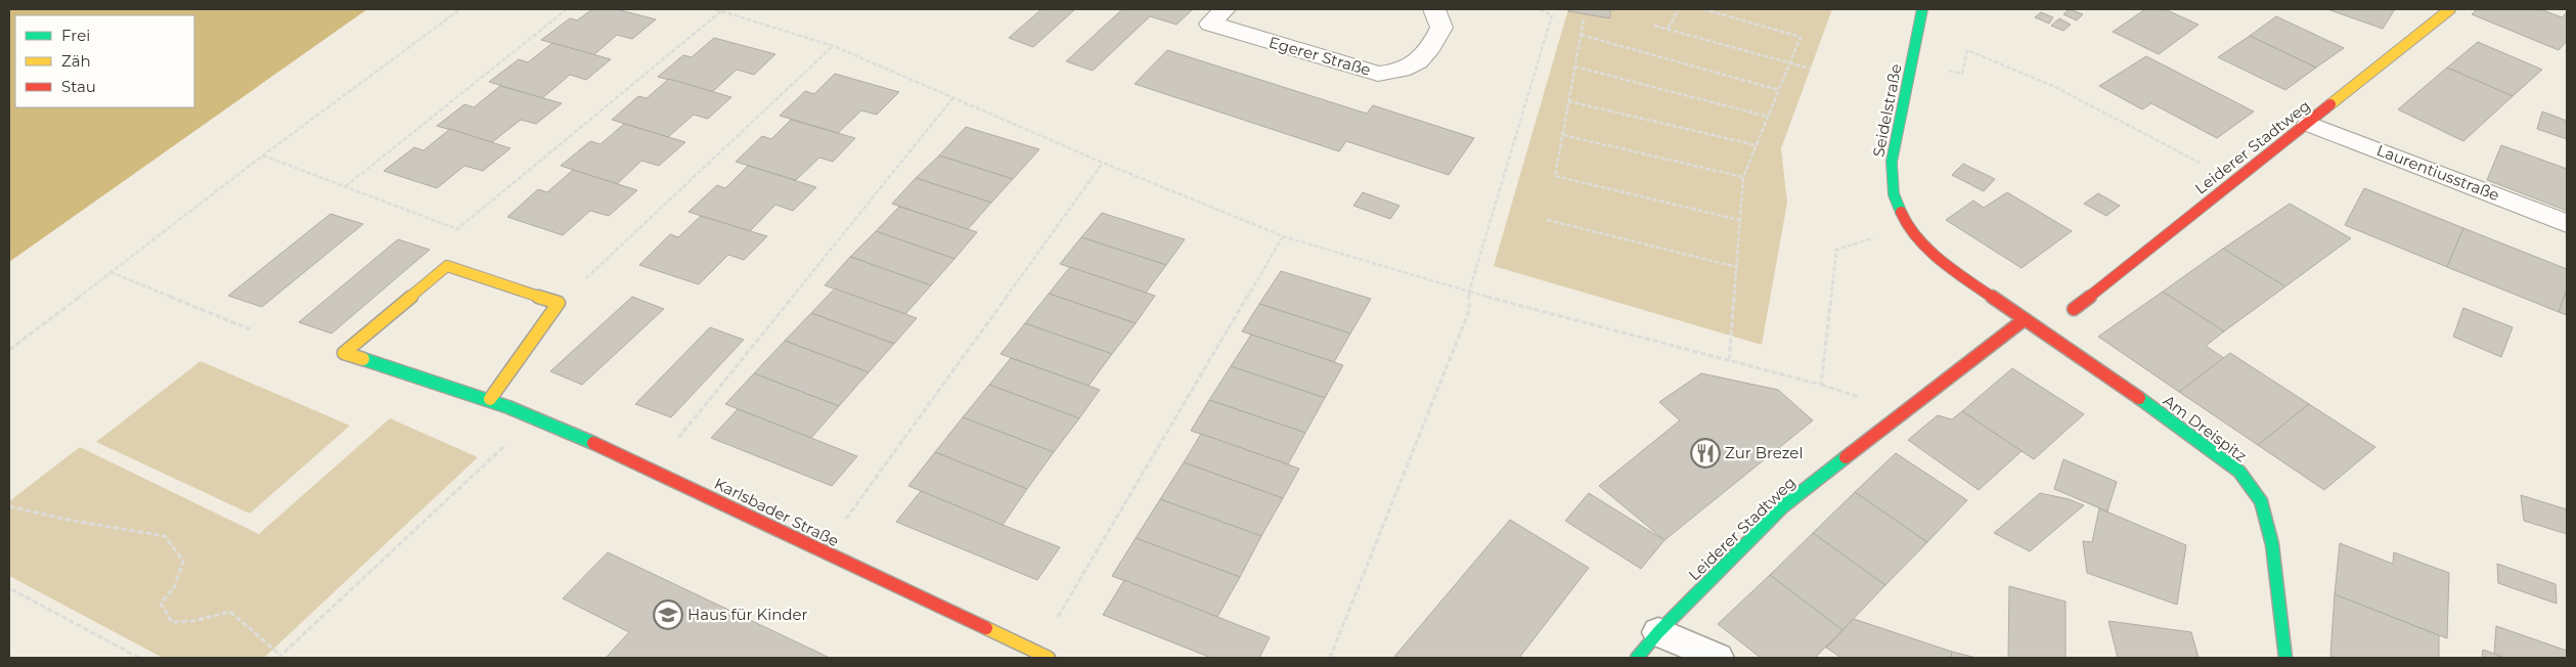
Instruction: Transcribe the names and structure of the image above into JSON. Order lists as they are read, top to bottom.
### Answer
{
  "streets": {
    "street": [
      "Egerer Straße",
      "Seidelstraße",
      "Leiderer Stadtweg",
      "Laurentiusstraße",
      "Am Dreispitz",
      "Karlsbader Straße"
    ]
  },
  "crossings": [
    ["Seidelstraße", "Leiderer Stadtweg"],
    ["Seidelstraße", "Am Dreispitz"],
    ["Leiderer Stadtweg", "Laurentiusstraße"]
  ],
  "places": {
    "restaurant": ["Zur Brezel"],
    "school or university": ["Haus für Kinder"]
  },
  "legend": ["Frei", "Zäh", "Stau"]
}
